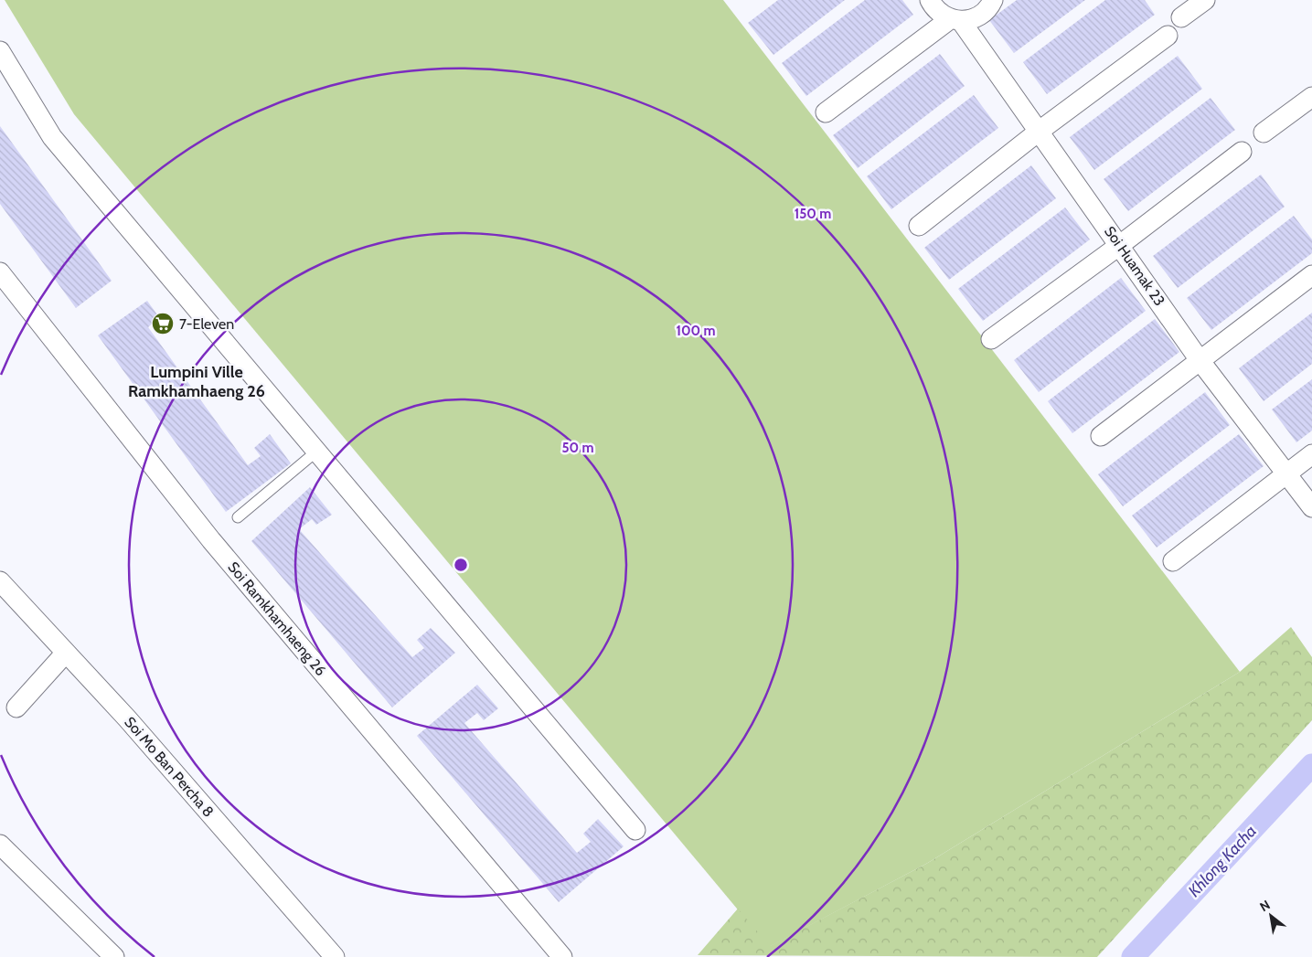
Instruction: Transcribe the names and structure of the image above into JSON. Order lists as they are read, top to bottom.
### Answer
{
  "streets": {
    "street": ["Soi Huamak 23", "Soi Ramkhamhaeng 26", "Soi Mo Ban Percha 8"]
  },
  "districts": ["Lumpini Ville Ramkhamhaeng 26"],
  "water": ["Khlong Kacha"],
  "places": {
    "supermarket": ["7-Eleven"]
  },
  "north": "top left",
  "rings": ["150 m", "100 m", "50 m"]
}
